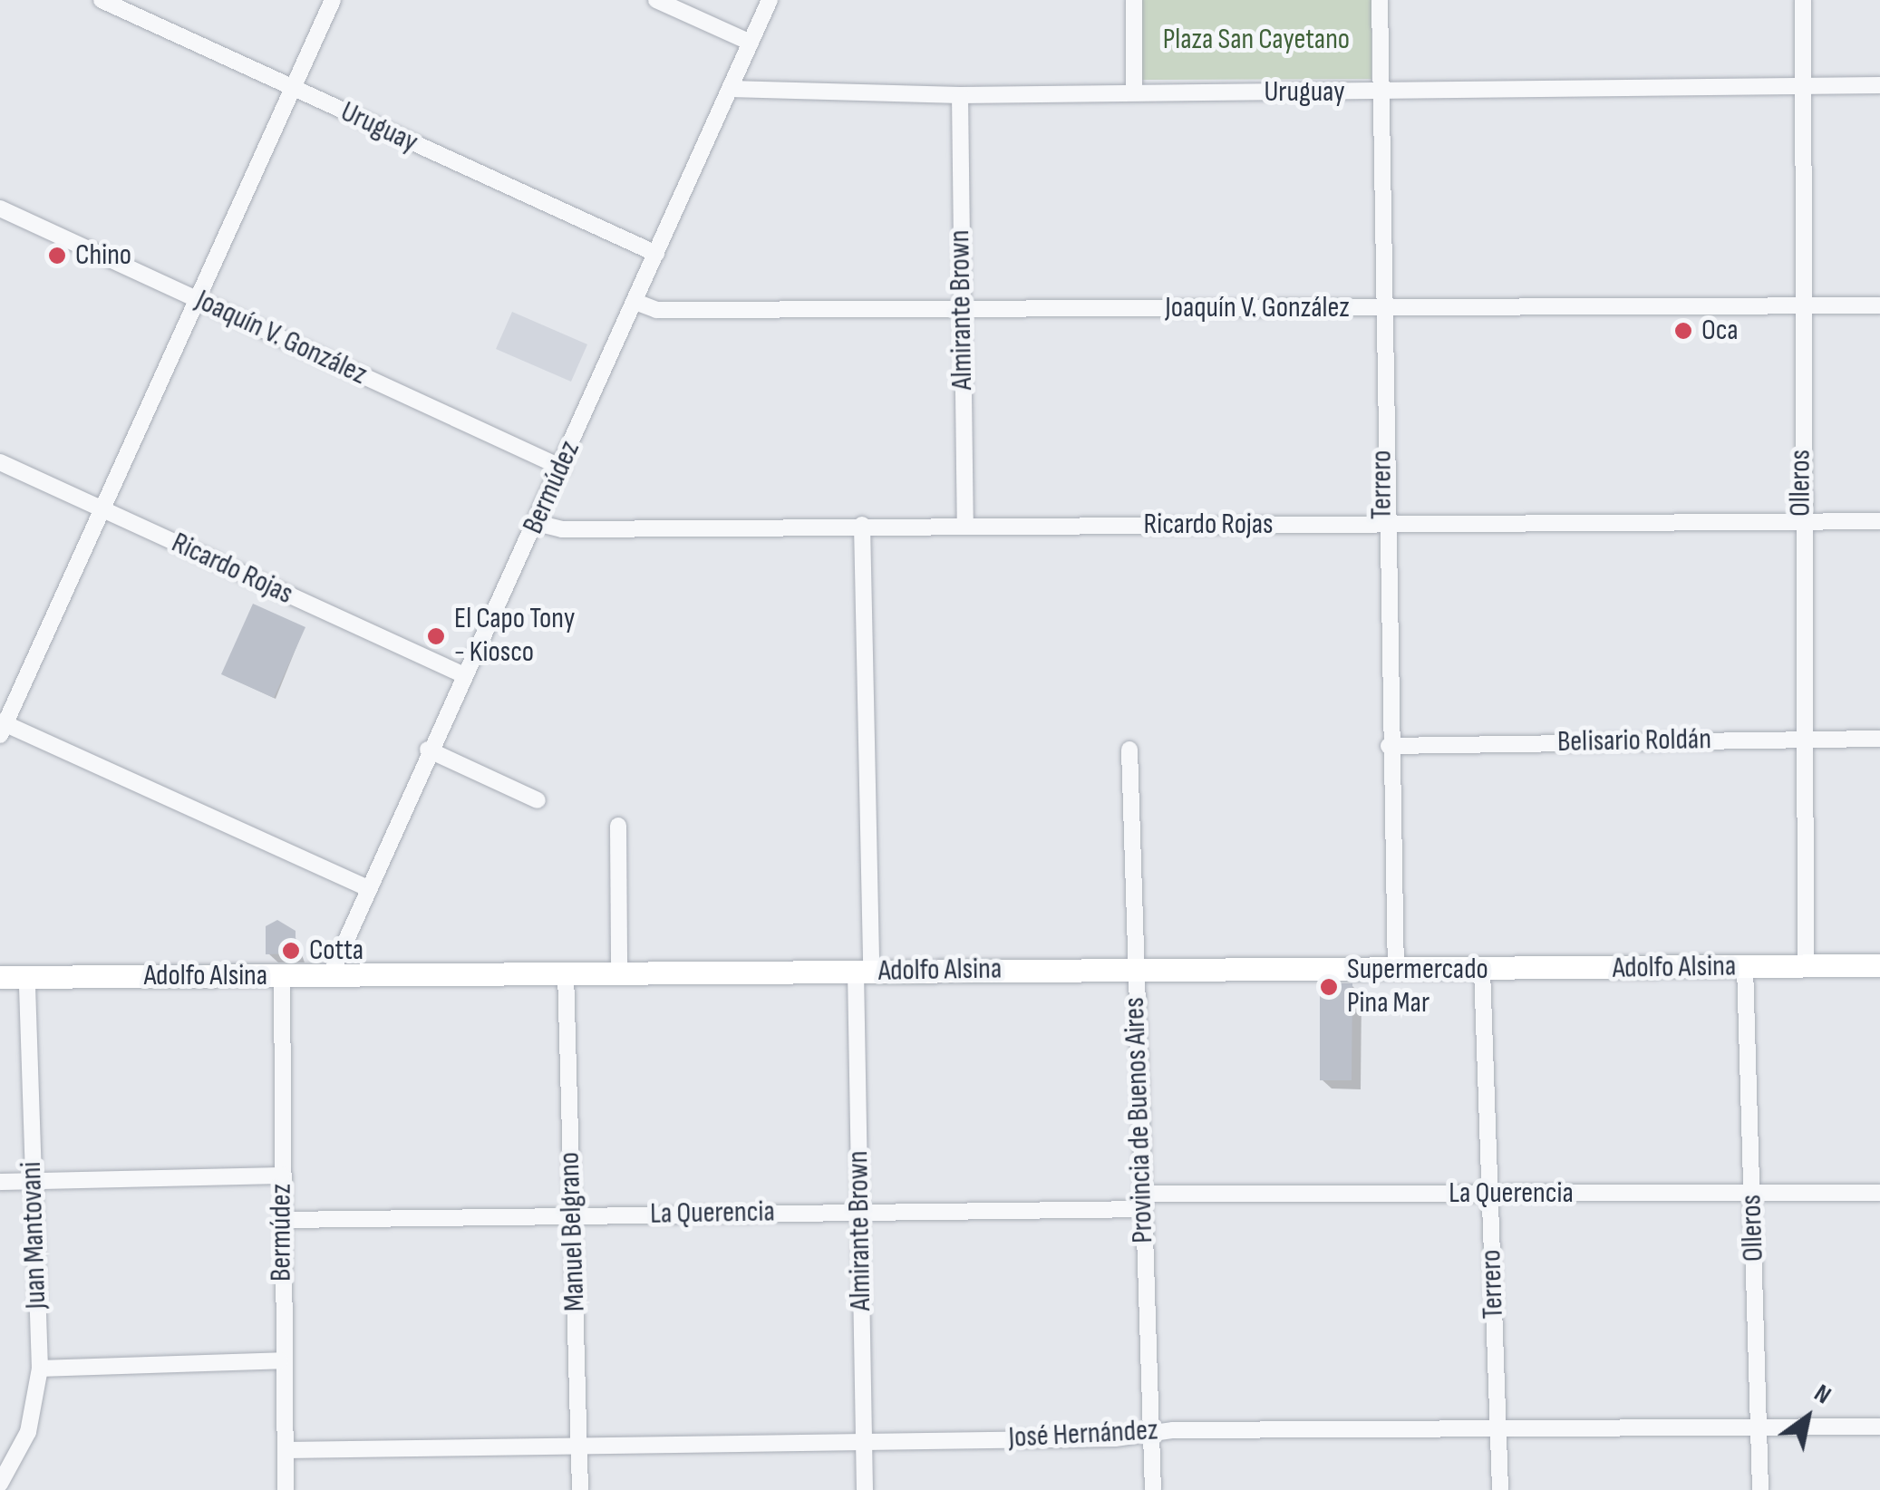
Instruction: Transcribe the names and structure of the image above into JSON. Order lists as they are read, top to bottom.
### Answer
{
  "streets": {
    "street": [
      "Uruguay",
      "Joaquín V. González",
      "Almirante Brown",
      "Olleros",
      "Terrero",
      "Bermúdez",
      "Ricardo Rojas",
      "Belisario Roldán",
      "Adolfo Alsina",
      "Provincia de Buenos Aires",
      "La Querencia",
      "Manuel Belgrano",
      "Juan Mantovani",
      "José Hernández"
    ]
  },
  "crossings": [
    ["Uruguay", "Almirante Brown"],
    ["Uruguay", "Olleros"],
    ["Uruguay", "Terrero"],
    ["Uruguay", "Bermúdez"],
    ["Joaquín V. González", "Almirante Brown"],
    ["Joaquín V. González", "Olleros"],
    ["Joaquín V. González", "Terrero"],
    ["Joaquín V. González", "Bermúdez"],
    ["Almirante Brown", "Ricardo Rojas"],
    ["Almirante Brown", "Adolfo Alsina"],
    ["Almirante Brown", "La Querencia"],
    ["Almirante Brown", "José Hernández"],
    ["Olleros", "Ricardo Rojas"],
    ["Olleros", "Belisario Roldán"],
    ["Olleros", "Adolfo Alsina"],
    ["Olleros", "La Querencia"],
    ["Olleros", "José Hernández"],
    ["Terrero", "Ricardo Rojas"],
    ["Terrero", "Belisario Roldán"],
    ["Terrero", "Adolfo Alsina"],
    ["Terrero", "La Querencia"],
    ["Terrero", "José Hernández"],
    ["Bermúdez", "Ricardo Rojas"],
    ["Bermúdez", "Adolfo Alsina"],
    ["Bermúdez", "La Querencia"],
    ["Bermúdez", "José Hernández"],
    ["Adolfo Alsina", "Provincia de Buenos Aires"],
    ["Adolfo Alsina", "Manuel Belgrano"],
    ["Adolfo Alsina", "Juan Mantovani"],
    ["Provincia de Buenos Aires", "La Querencia"],
    ["Provincia de Buenos Aires", "José Hernández"],
    ["La Querencia", "Manuel Belgrano"],
    ["Manuel Belgrano", "José Hernández"]
  ],
  "parks": ["Plaza San Cayetano"],
  "places": [
    "Chino",
    "Oca",
    "El Capo Tony - Kiosco",
    "Cotta",
    "Supermercado Pina Mar"
  ],
  "north": "top right"
}
